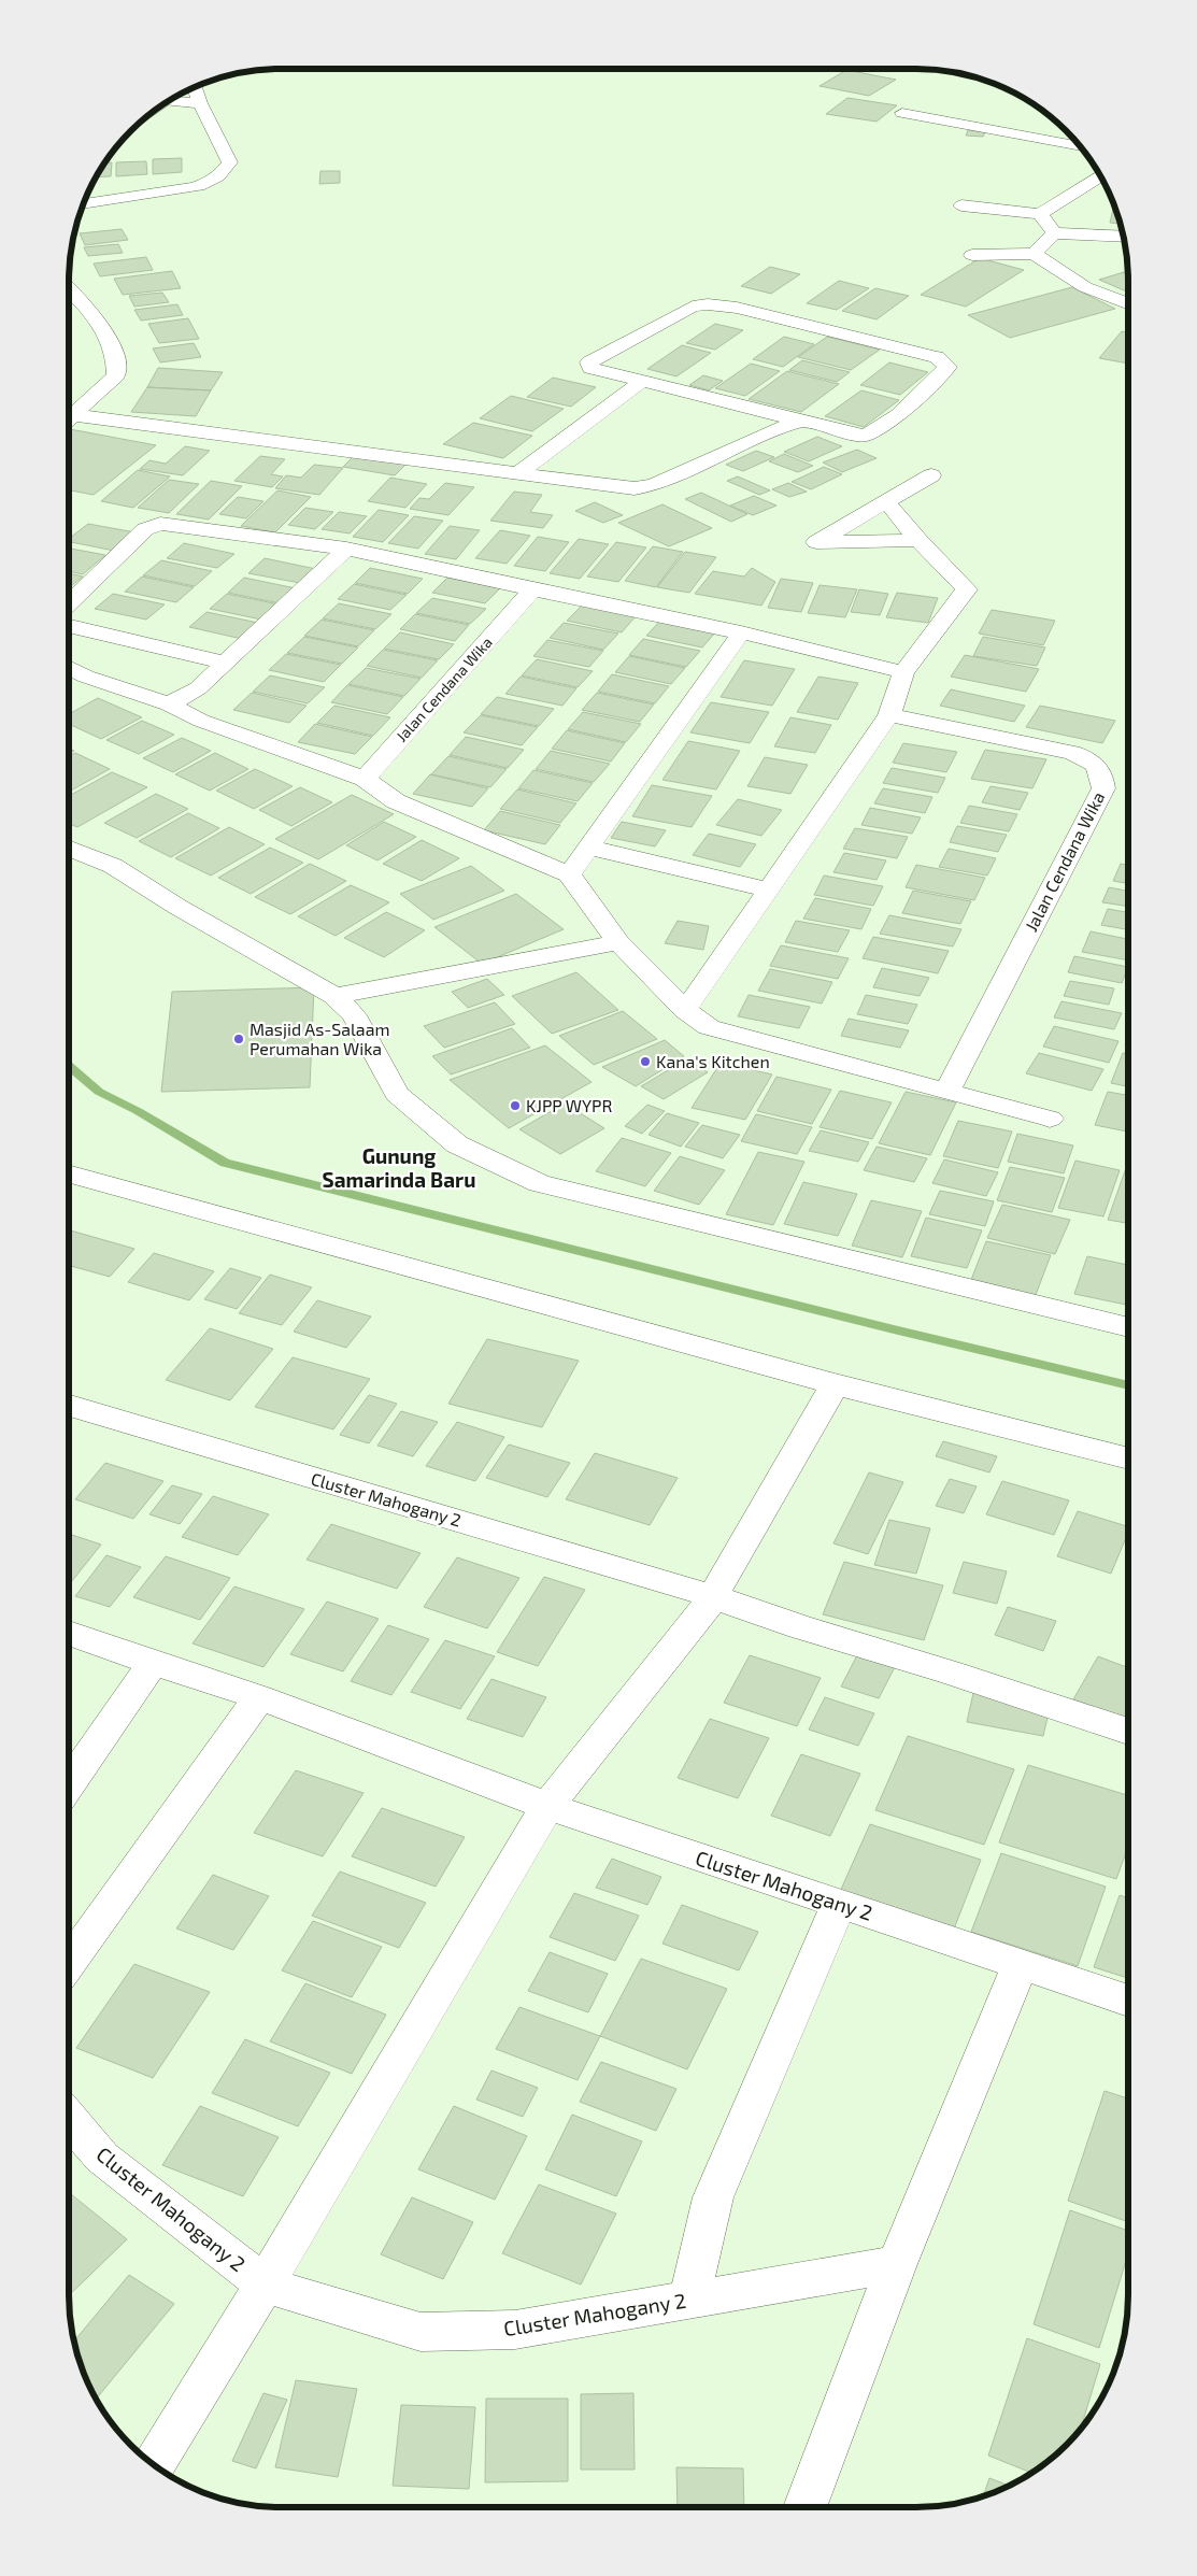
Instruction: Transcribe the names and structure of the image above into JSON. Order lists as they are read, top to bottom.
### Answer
{
  "streets": {
    "street": ["Jalan Cendana Wika", "Cluster Mahogany 2"]
  },
  "districts": ["Gunung Samarinda Baru"],
  "places": ["Masjid As-Salaam Perumahan Wika", "Kana's Kitchen", "KJPP WYPR"]
}
